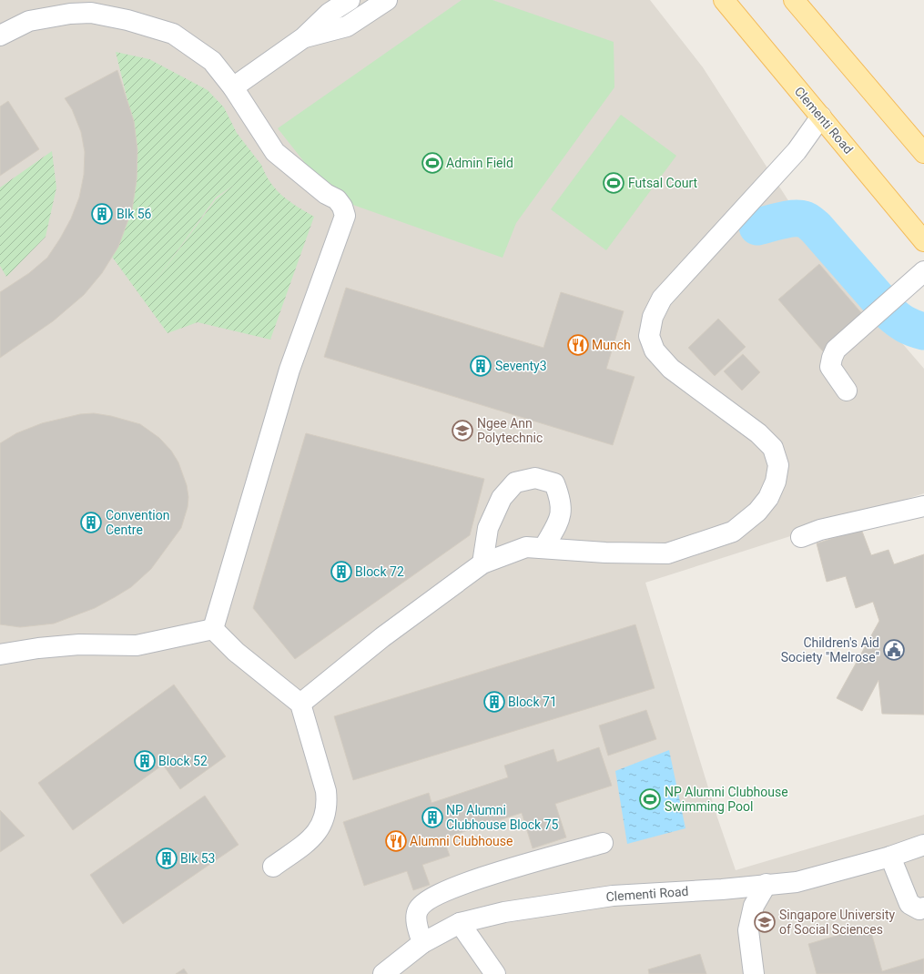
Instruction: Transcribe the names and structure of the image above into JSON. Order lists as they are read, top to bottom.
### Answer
{
  "streets": {
    "main road": ["Clementi Road"]
  },
  "places": {
    "sports": ["Admin Field", "Futsal Court", "NP Alumni Clubhouse Swimming Pool"],
    "building": [
      "Blk 56",
      "Seventy3",
      "Convention Centre",
      "Block 72",
      "Block 71",
      "Block 52",
      "NP Alumni Clubhouse Block 75",
      "Blk 53"
    ],
    "restaurant": ["Munch", "Alumni Clubhouse"],
    "school or university": ["Ngee Ann Polytechnic", "Singapore University of Social Sciences"],
    "public building": ["Children's Aid Society \"Melrose\""]
  }
}
